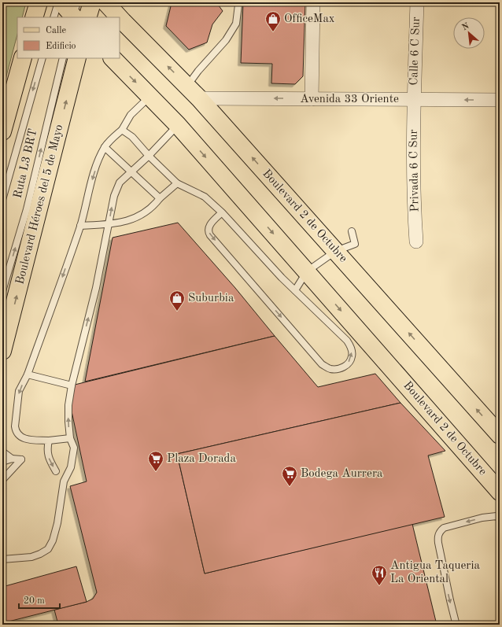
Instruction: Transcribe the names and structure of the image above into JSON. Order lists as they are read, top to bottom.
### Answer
{
  "streets": {
    "main road": ["Boulevard Héroes del 5 de Mayo", "Boulevard 2 de Octubre"],
    "street": ["Calle 6 C Sur", "Avenida 33 Oriente", "Privada 6 C Sur"],
    "lane": ["Ruta L3 BRT"]
  },
  "crossings": [
    ["Calle 6 C Sur", "Avenida 33 Oriente"],
    ["Calle 6 C Sur", "Privada 6 C Sur"],
    ["Avenida 33 Oriente", "Privada 6 C Sur"],
    ["Avenida 33 Oriente", "Boulevard 2 de Octubre"]
  ],
  "one_way": ["Avenida 33 Oriente", "Boulevard Héroes del 5 de Mayo"],
  "places": {
    "shop": ["OfficeMax", "Suburbia"],
    "supermarket": ["Plaza Dorada", "Bodega Aurrera"],
    "restaurant": ["Antigua Taqueria La Oriental"]
  },
  "legend": ["Calle", "Edificio"],
  "scale_bar": "20 m",
  "north": "top left"
}
